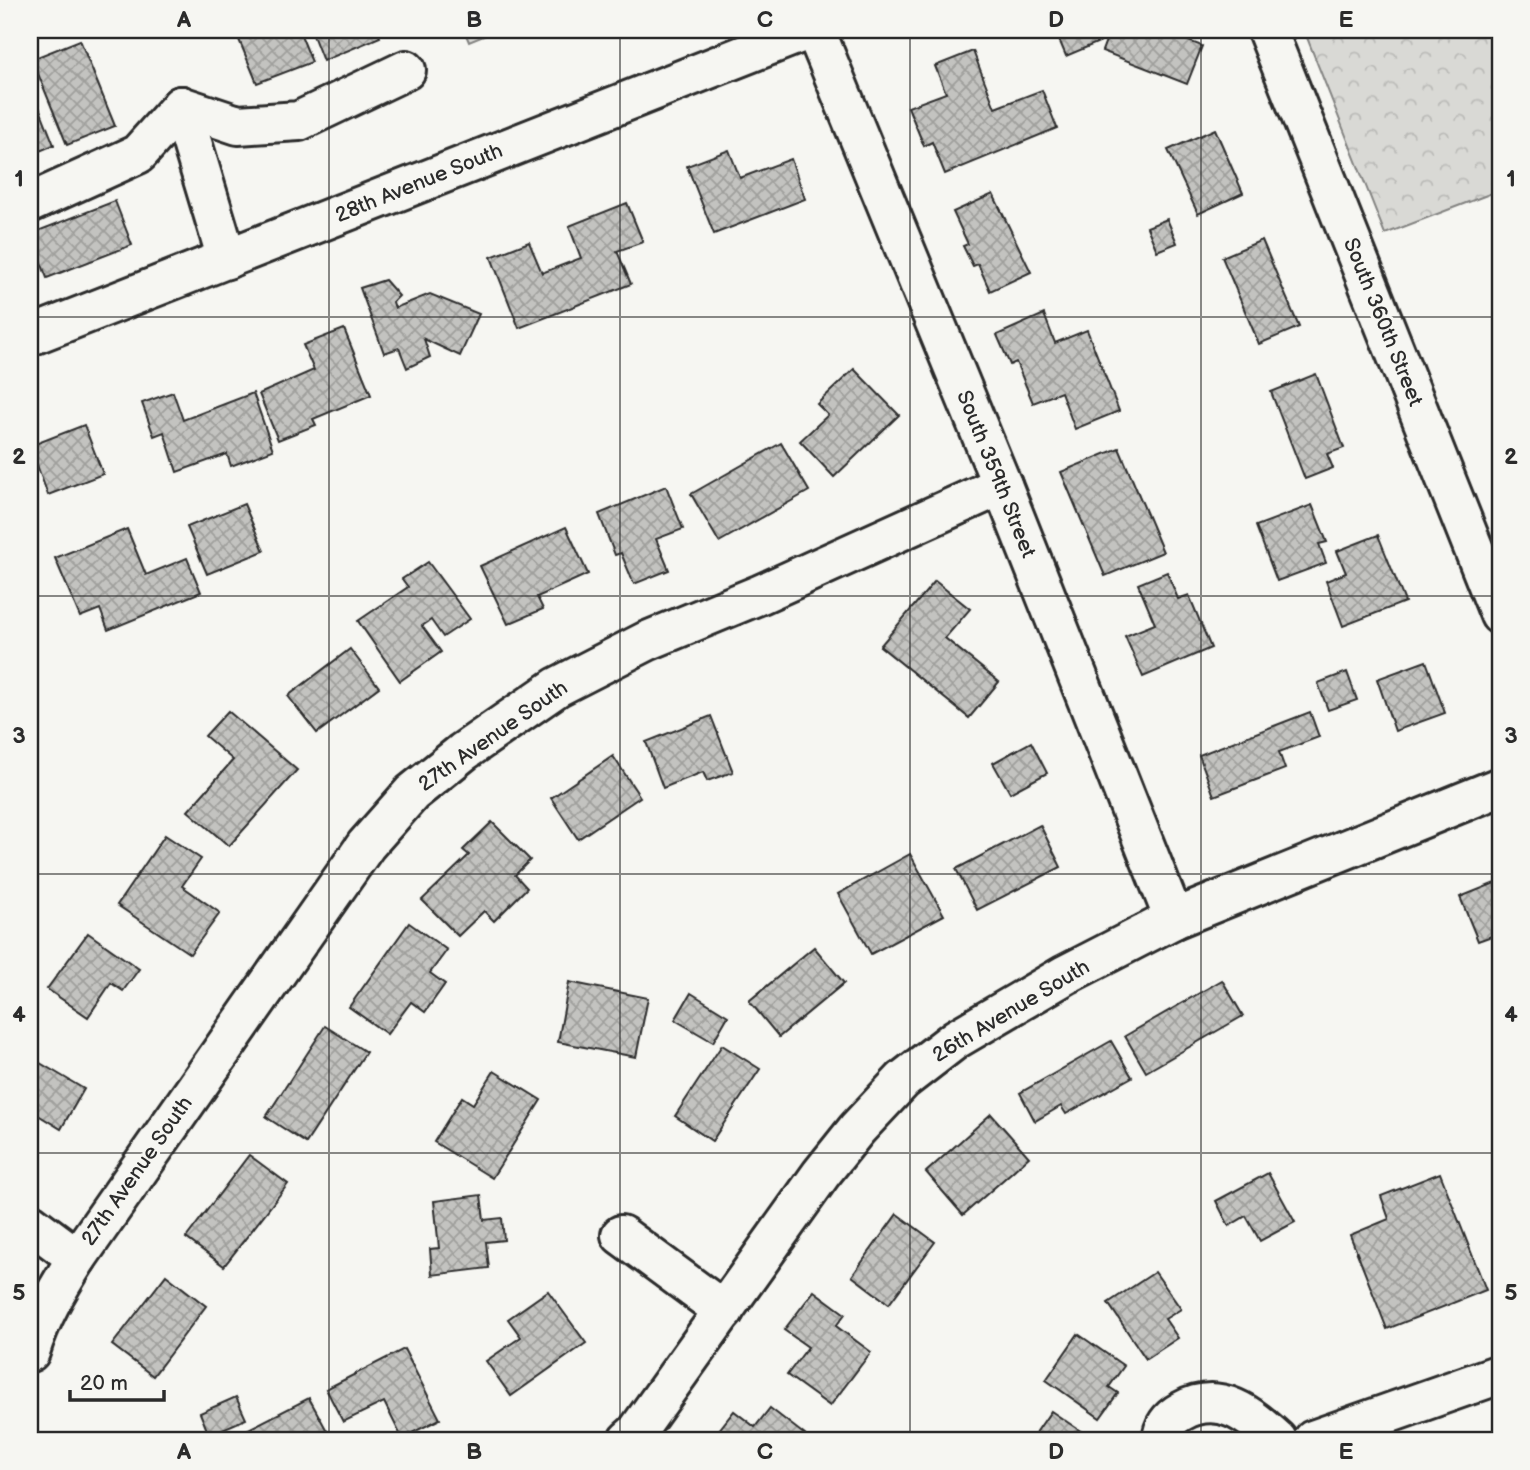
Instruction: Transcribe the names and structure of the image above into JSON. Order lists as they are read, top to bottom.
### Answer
{
  "streets": {
    "street": [
      "28th Avenue South",
      "South 360th Street",
      "South 359th Street",
      "27th Avenue South",
      "26th Avenue South"
    ]
  },
  "crossings": [
    ["South 359th Street", "27th Avenue South"],
    ["South 359th Street", "26th Avenue South"]
  ],
  "scale_bar": "20 m",
  "grid": {
    "columns": [
      "A",
      "B",
      "C",
      "D",
      "E"
    ],
    "rows": [
      "1",
      "2",
      "3",
      "4",
      "5"
    ]
  }
}
